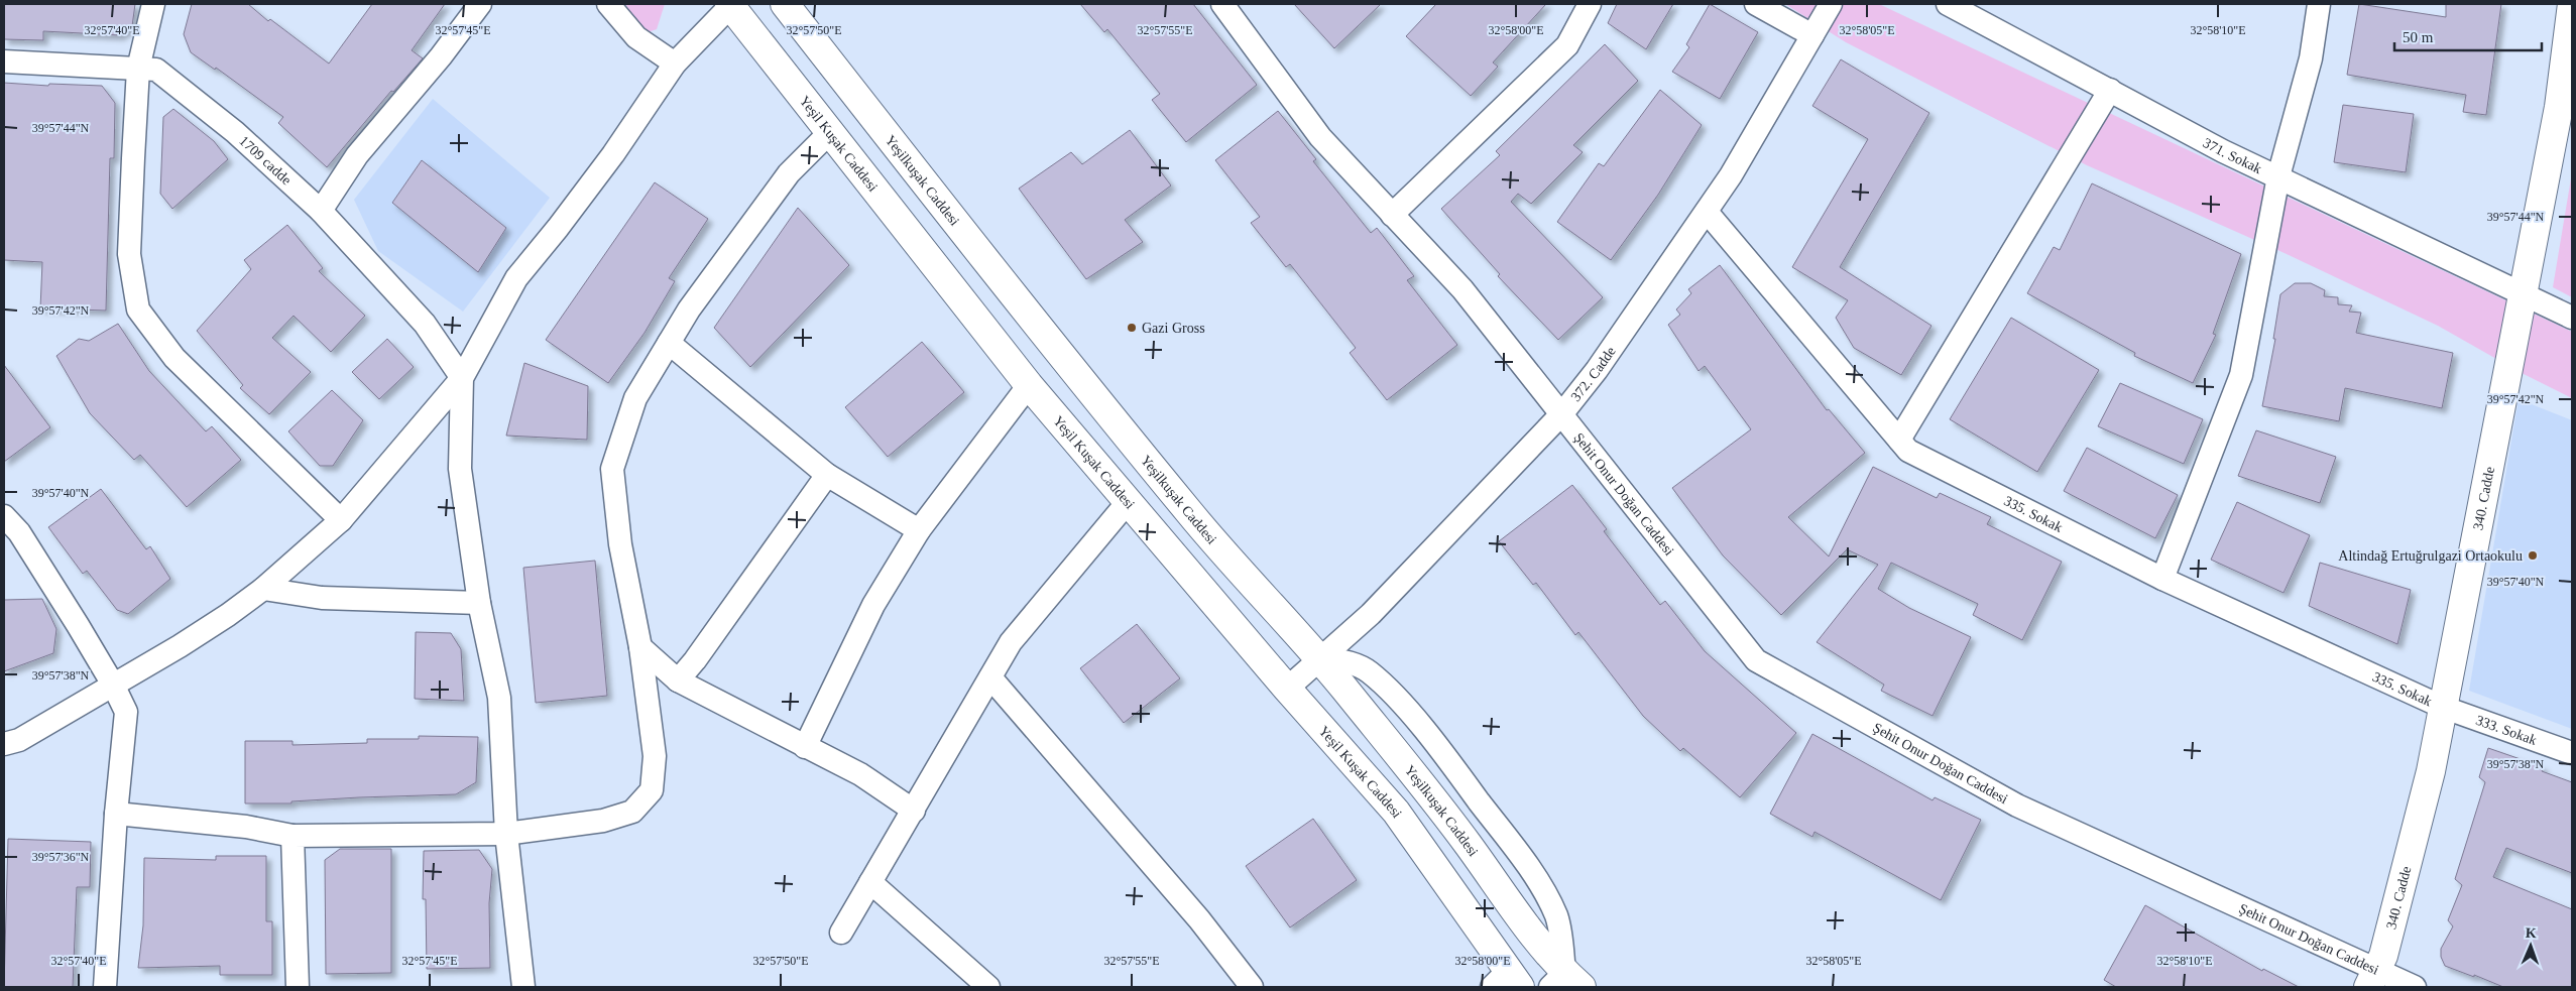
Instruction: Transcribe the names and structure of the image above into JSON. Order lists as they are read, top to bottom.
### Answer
{
  "streets": {
    "main road": ["Yeşil Kuşak Caddesi", "Yeşilkuşak Caddesi", "340. Cadde"],
    "street": [
      "371. Sokak",
      "1709 cadde",
      "372. Cadde",
      "Şehit Onur Doğan Caddesi",
      "335. Sokak",
      "333. Sokak"
    ]
  },
  "crossings": [
    ["Yeşil Kuşak Caddesi", "372. Cadde"],
    ["371. Sokak", "340. Cadde"],
    ["Yeşilkuşak Caddesi", "372. Cadde"],
    ["372. Cadde", "Şehit Onur Doğan Caddesi"],
    ["372. Cadde", "335. Sokak"],
    ["Şehit Onur Doğan Caddesi", "340. Cadde"],
    ["340. Cadde", "335. Sokak"],
    ["340. Cadde", "333. Sokak"],
    ["335. Sokak", "333. Sokak"]
  ],
  "places": ["Gazi Gross", "Altindağ Ertuğrulgazi Ortaokulu"],
  "scale_bar": "50 m",
  "north": "top",
  "coordinates": [
    "32°57'40\"E",
    "32°57'45\"E",
    "32°57'50\"E",
    "32°57'55\"E",
    "32°58'00\"E",
    "32°58'05\"E",
    "32°58'10\"E",
    "39°57'44\"N",
    "39°57'42\"N",
    "39°57'40\"N",
    "39°57'38\"N",
    "39°57'36\"N"
  ]
}
